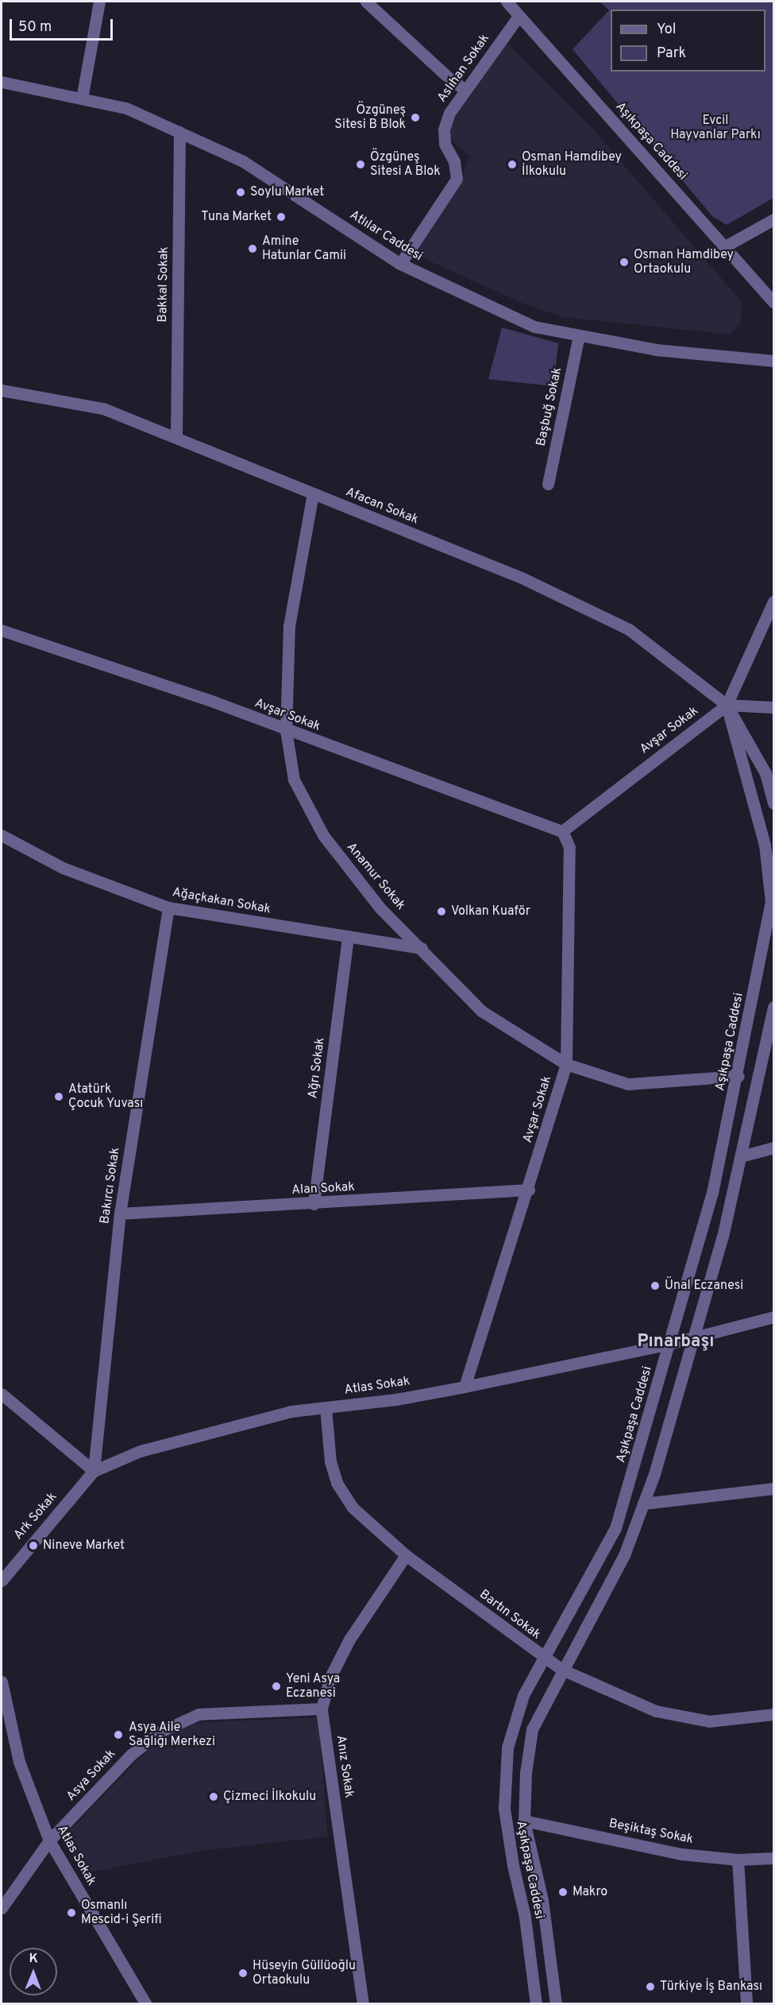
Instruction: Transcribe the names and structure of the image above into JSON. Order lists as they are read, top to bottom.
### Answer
{
  "streets": {
    "street": [
      "Aslıhan Sokak",
      "Aşıkpaşa Caddesi",
      "Atlılar Caddesi",
      "Bakkal Sokak",
      "Başbuğ Sokak",
      "Afacan Sokak",
      "Avşar Sokak",
      "Anamur Sokak",
      "Ağaçkakan Sokak",
      "Ağrı Sokak",
      "Bakırcı Sokak",
      "Alan Sokak",
      "Atlas Sokak",
      "Ark Sokak",
      "Bartın Sokak",
      "Anız Sokak",
      "Asya Sokak",
      "Beşiktaş Sokak"
    ]
  },
  "crossings": [
    ["Aslıhan Sokak", "Aşıkpaşa Caddesi"],
    ["Aslıhan Sokak", "Atlılar Caddesi"],
    ["Aşıkpaşa Caddesi", "Afacan Sokak"],
    ["Aşıkpaşa Caddesi", "Avşar Sokak"],
    ["Aşıkpaşa Caddesi", "Anamur Sokak"],
    ["Aşıkpaşa Caddesi", "Atlas Sokak"],
    ["Aşıkpaşa Caddesi", "Bartın Sokak"],
    ["Aşıkpaşa Caddesi", "Beşiktaş Sokak"],
    ["Atlılar Caddesi", "Bakkal Sokak"],
    ["Atlılar Caddesi", "Başbuğ Sokak"],
    ["Bakkal Sokak", "Afacan Sokak"],
    ["Afacan Sokak", "Avşar Sokak"],
    ["Afacan Sokak", "Anamur Sokak"],
    ["Avşar Sokak", "Anamur Sokak"],
    ["Avşar Sokak", "Alan Sokak"],
    ["Avşar Sokak", "Atlas Sokak"],
    ["Anamur Sokak", "Ağaçkakan Sokak"],
    ["Ağaçkakan Sokak", "Ağrı Sokak"],
    ["Ağaçkakan Sokak", "Bakırcı Sokak"],
    ["Ağrı Sokak", "Alan Sokak"],
    ["Bakırcı Sokak", "Alan Sokak"],
    ["Bakırcı Sokak", "Atlas Sokak"],
    ["Bakırcı Sokak", "Ark Sokak"],
    ["Atlas Sokak", "Ark Sokak"],
    ["Atlas Sokak", "Bartın Sokak"],
    ["Atlas Sokak", "Asya Sokak"],
    ["Bartın Sokak", "Anız Sokak"],
    ["Anız Sokak", "Asya Sokak"]
  ],
  "districts": ["Pınarbaşı"],
  "parks": ["Evcil Hayvanlar Parkı"],
  "places": [
    "Özgüneş Sitesi B Blok",
    "Özgüneş Sitesi A Blok",
    "Osman Hamdibey İlkokulu",
    "Soylu Market",
    "Tuna Market",
    "Amine Hatunlar Camii",
    "Osman Hamdibey Ortaokulu",
    "Volkan Kuaför",
    "Atatürk Çocuk Yuvası",
    "Ünal Eczanesi",
    "Nineve Market",
    "Yeni Asya Eczanesi",
    "Asya Aile Sağlığı Merkezi",
    "Çizmeci İlkokulu",
    "Makro",
    "Osmanlı Mescid-i Şerifi",
    "Hüseyin Güllüoğlu Ortaokulu",
    "Türkiye İş Bankası"
  ],
  "legend": ["Yol", "Park"],
  "scale_bar": "50 m",
  "north": "top"
}
